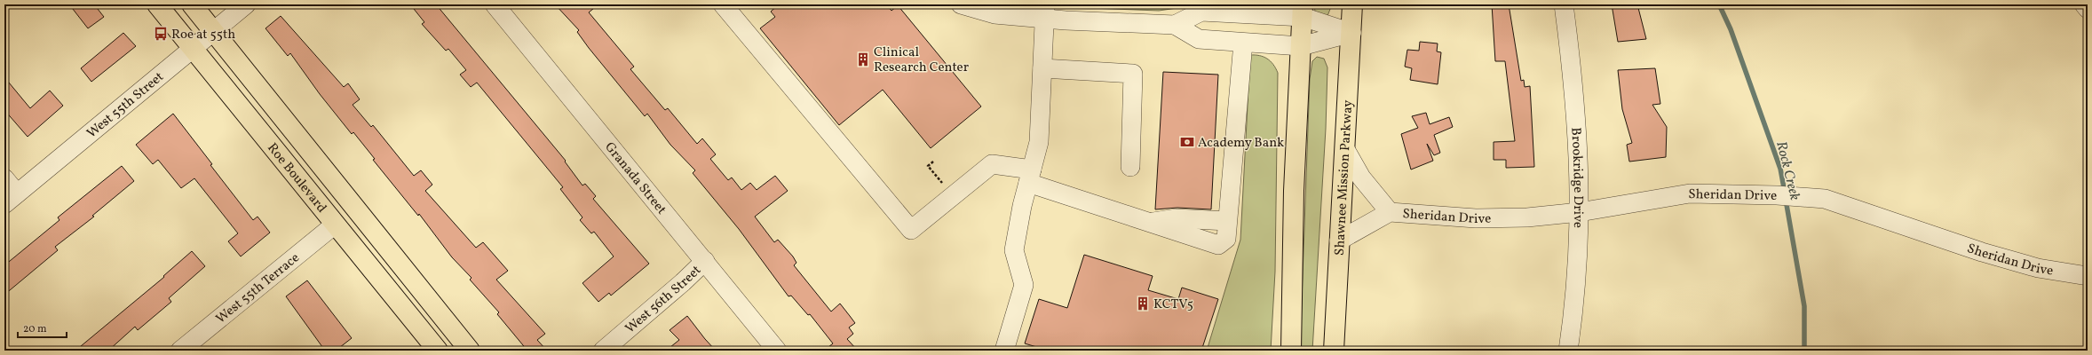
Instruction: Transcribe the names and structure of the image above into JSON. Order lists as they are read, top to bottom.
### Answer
{
  "streets": {
    "main road": ["Roe Boulevard", "Shawnee Mission Parkway"],
    "street": [
      "West 55th Street",
      "Granada Street",
      "Brookridge Drive",
      "Sheridan Drive",
      "West 55th Terrace",
      "West 56th Street"
    ]
  },
  "crossings": [
    ["West 55th Street", "Roe Boulevard"],
    ["Roe Boulevard", "West 55th Terrace"],
    ["Granada Street", "West 56th Street"],
    ["Shawnee Mission Parkway", "Sheridan Drive"],
    ["Brookridge Drive", "Sheridan Drive"]
  ],
  "water": ["Rock Creek"],
  "places": {
    "bus stop": ["Roe at 55th"],
    "building": ["Clinical Research Center", "KCTV5"],
    "bank": ["Academy Bank"]
  },
  "scale_bar": "20 m"
}
